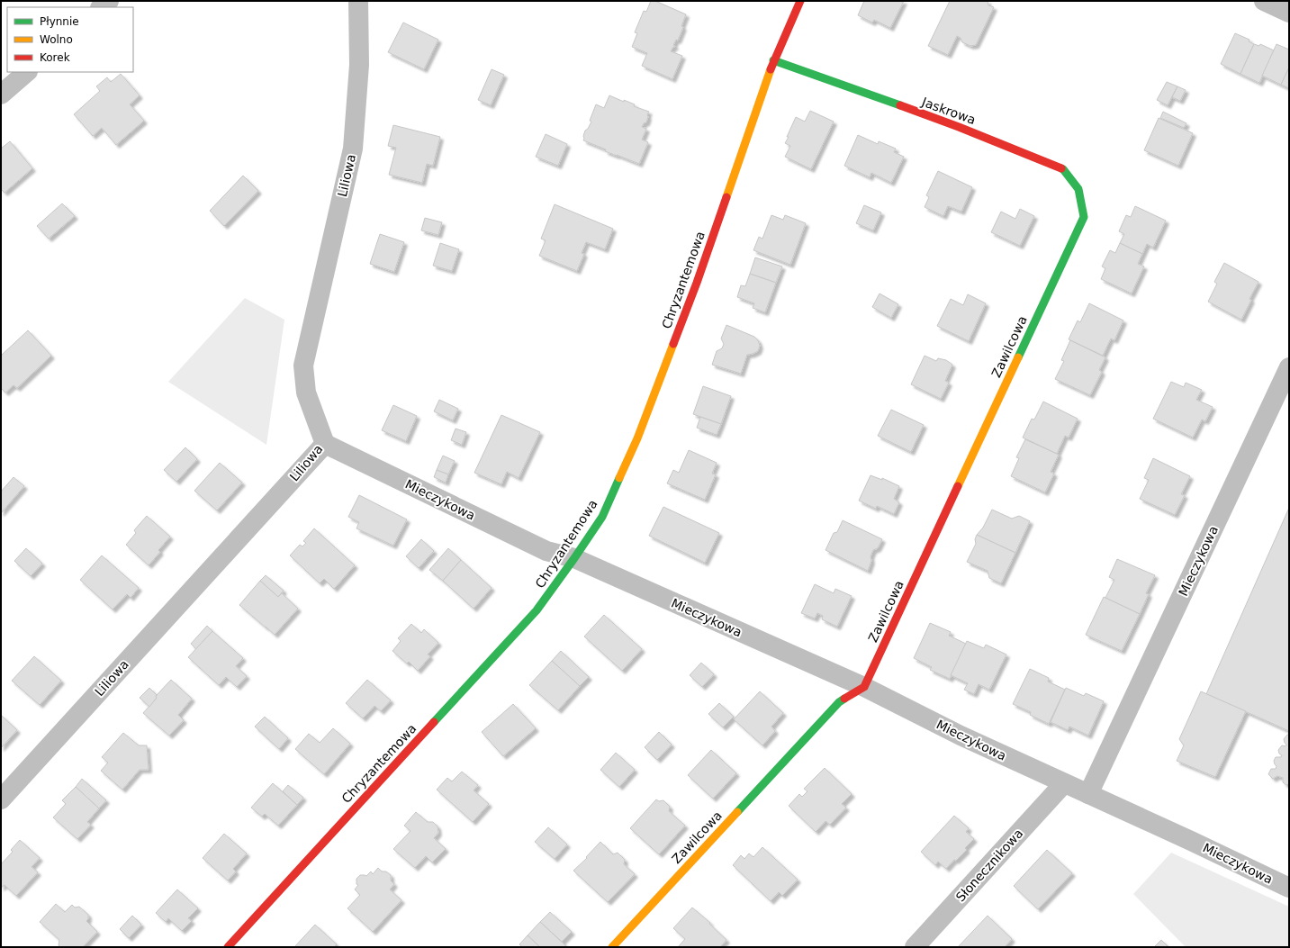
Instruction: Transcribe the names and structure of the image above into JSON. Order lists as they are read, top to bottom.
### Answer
{
  "streets": {
    "street": [
      "Jaskrowa",
      "Liliowa",
      "Chryzantemowa",
      "Zawilcowa",
      "Mieczykowa",
      "Słonecznikowa"
    ]
  },
  "crossings": [
    ["Jaskrowa", "Chryzantemowa"],
    ["Jaskrowa", "Zawilcowa"],
    ["Liliowa", "Mieczykowa"],
    ["Chryzantemowa", "Mieczykowa"],
    ["Zawilcowa", "Mieczykowa"],
    ["Mieczykowa", "Słonecznikowa"]
  ],
  "legend": ["Płynnie", "Wolno", "Korek"]
}
